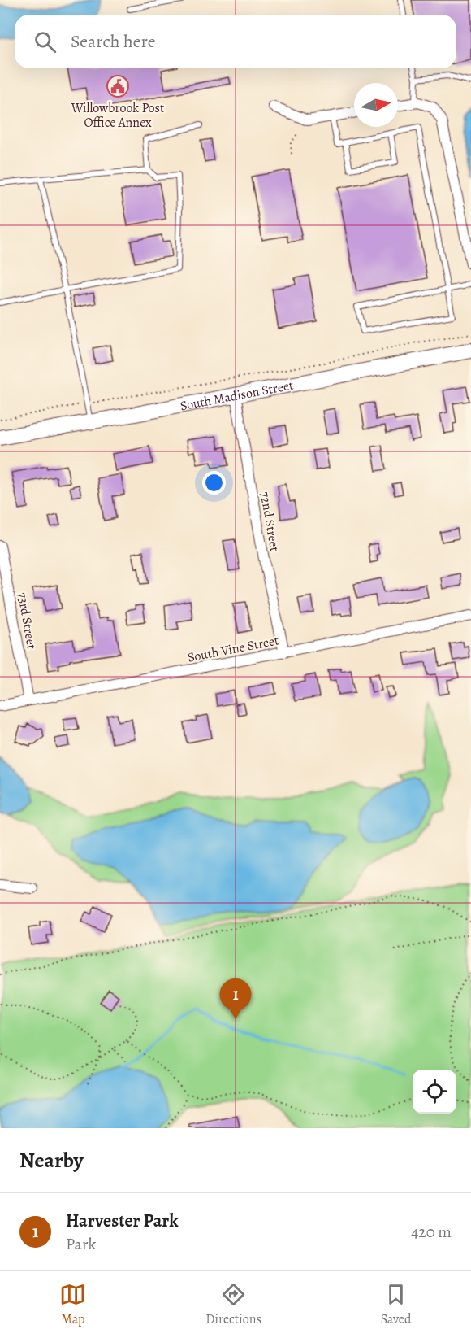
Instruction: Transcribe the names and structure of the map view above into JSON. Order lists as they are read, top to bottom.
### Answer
{
  "streets": {
    "street": [
      "South Madison Street",
      "72nd Street",
      "73rd Street",
      "South Vine Street"
    ]
  },
  "crossings": [
    ["South Madison Street", "72nd Street"],
    ["72nd Street", "South Vine Street"],
    ["73rd Street", "South Vine Street"]
  ],
  "places": {
    "public building": ["Willowbrook Post Office Annex"]
  },
  "north": "right",
  "page": {
    "search": "Search here",
    "pins": "1",
    "heading": "Nearby",
    "list": [
      {
        "mark": "1",
        "name": "Harvester Park",
        "note": "Park",
        "value": "420 m"
      }
    ],
    "nav": ["Map", "Directions", "Saved"]
  }
}
